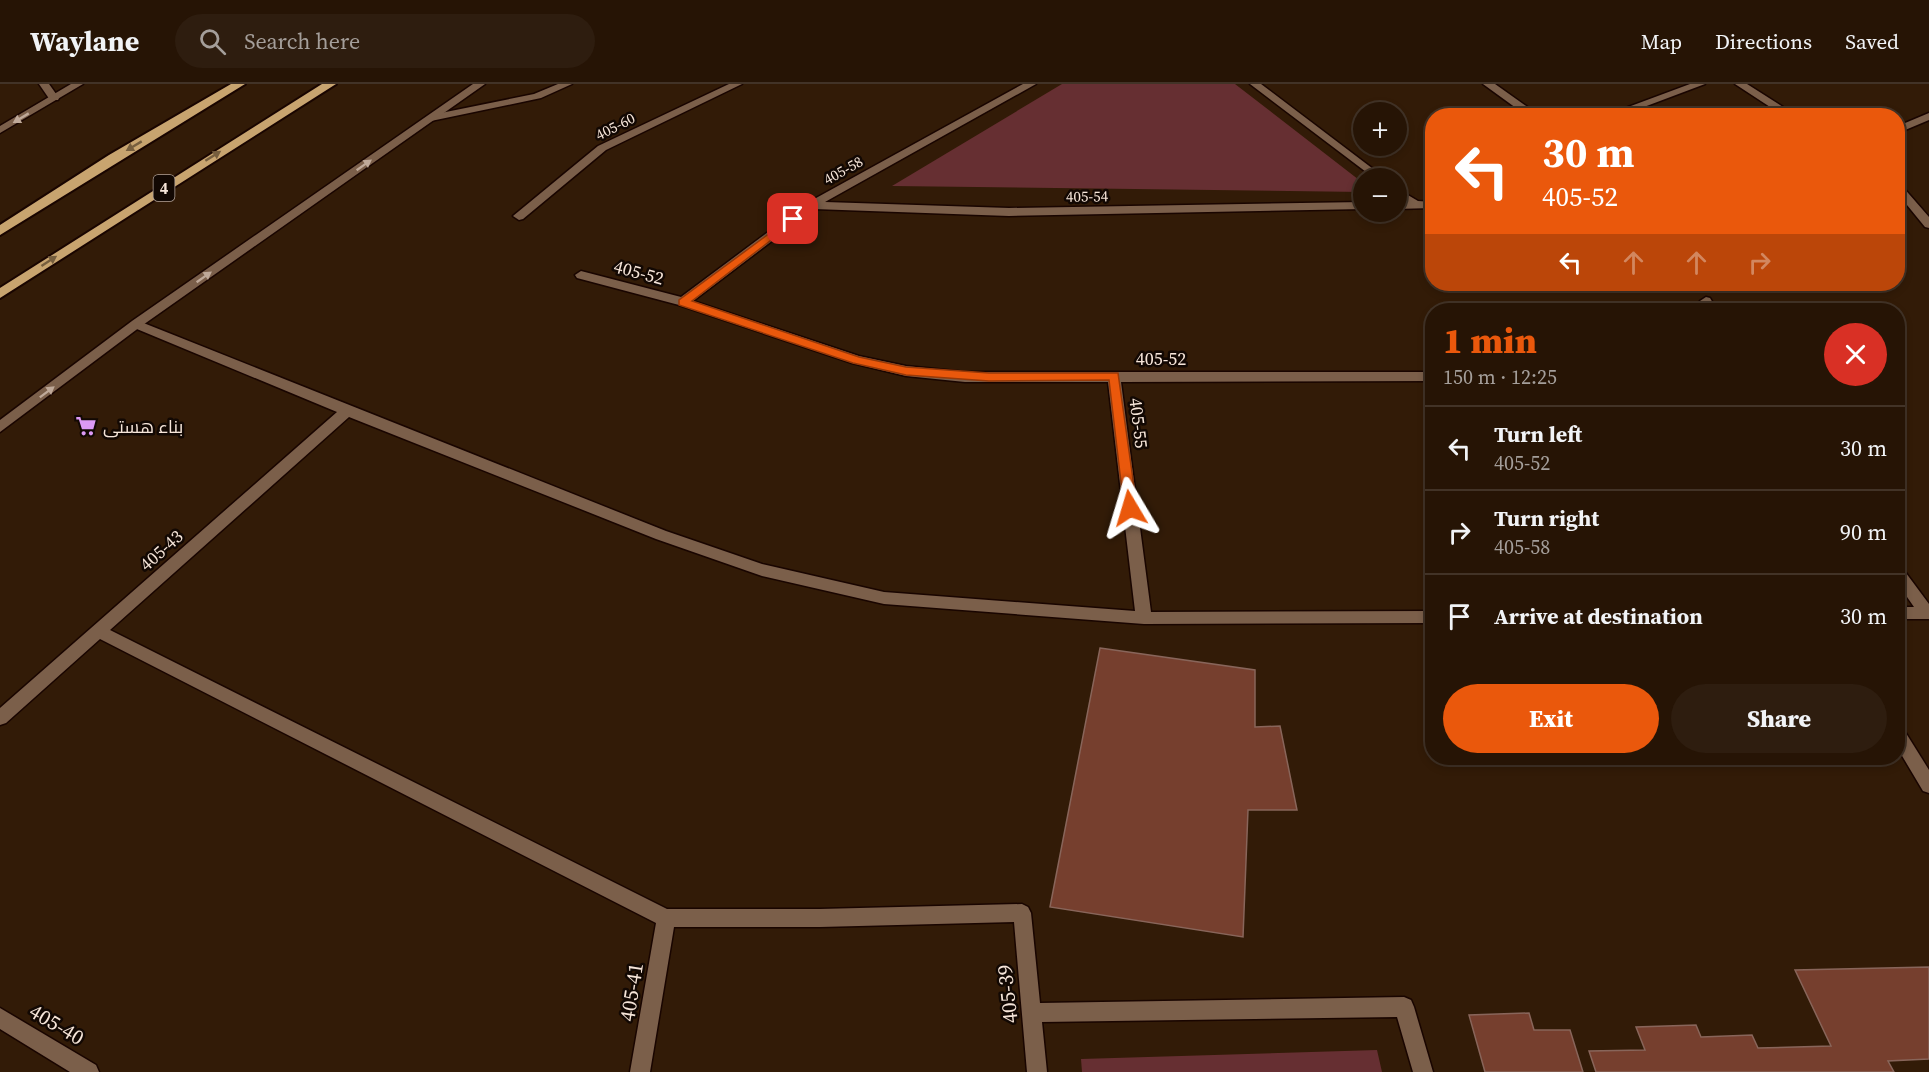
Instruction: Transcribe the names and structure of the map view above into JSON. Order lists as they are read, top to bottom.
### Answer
{
  "streets": {
    "highway": ["4"],
    "street": [
      "405-60",
      "405-58",
      "405-54",
      "405-52",
      "405-55",
      "405-43",
      "405-41",
      "405-39",
      "405-40"
    ]
  },
  "crossings": [
    ["405-58", "405-54"],
    ["405-58", "405-52"],
    ["405-52", "405-55"],
    ["405-41", "405-39"]
  ],
  "places": {
    "supermarket": ["بناء ھستی"]
  },
  "page": {
    "header": "Waylane",
    "search": "Search here",
    "nav": ["Map", "Directions", "Saved"],
    "map_buttons": ["+", "−"],
    "turn": ["30 m", "405-52"],
    "heading": ["1 min", "150 m · 12:25"],
    "list": [
      {
        "name": "Turn left",
        "note": "405-52",
        "value": "30 m"
      },
      {
        "name": "Turn right",
        "note": "405-58",
        "value": "90 m"
      },
      {
        "name": "Arrive at destination",
        "value": "30 m"
      }
    ],
    "buttons": ["Exit", "Share"]
  }
}
